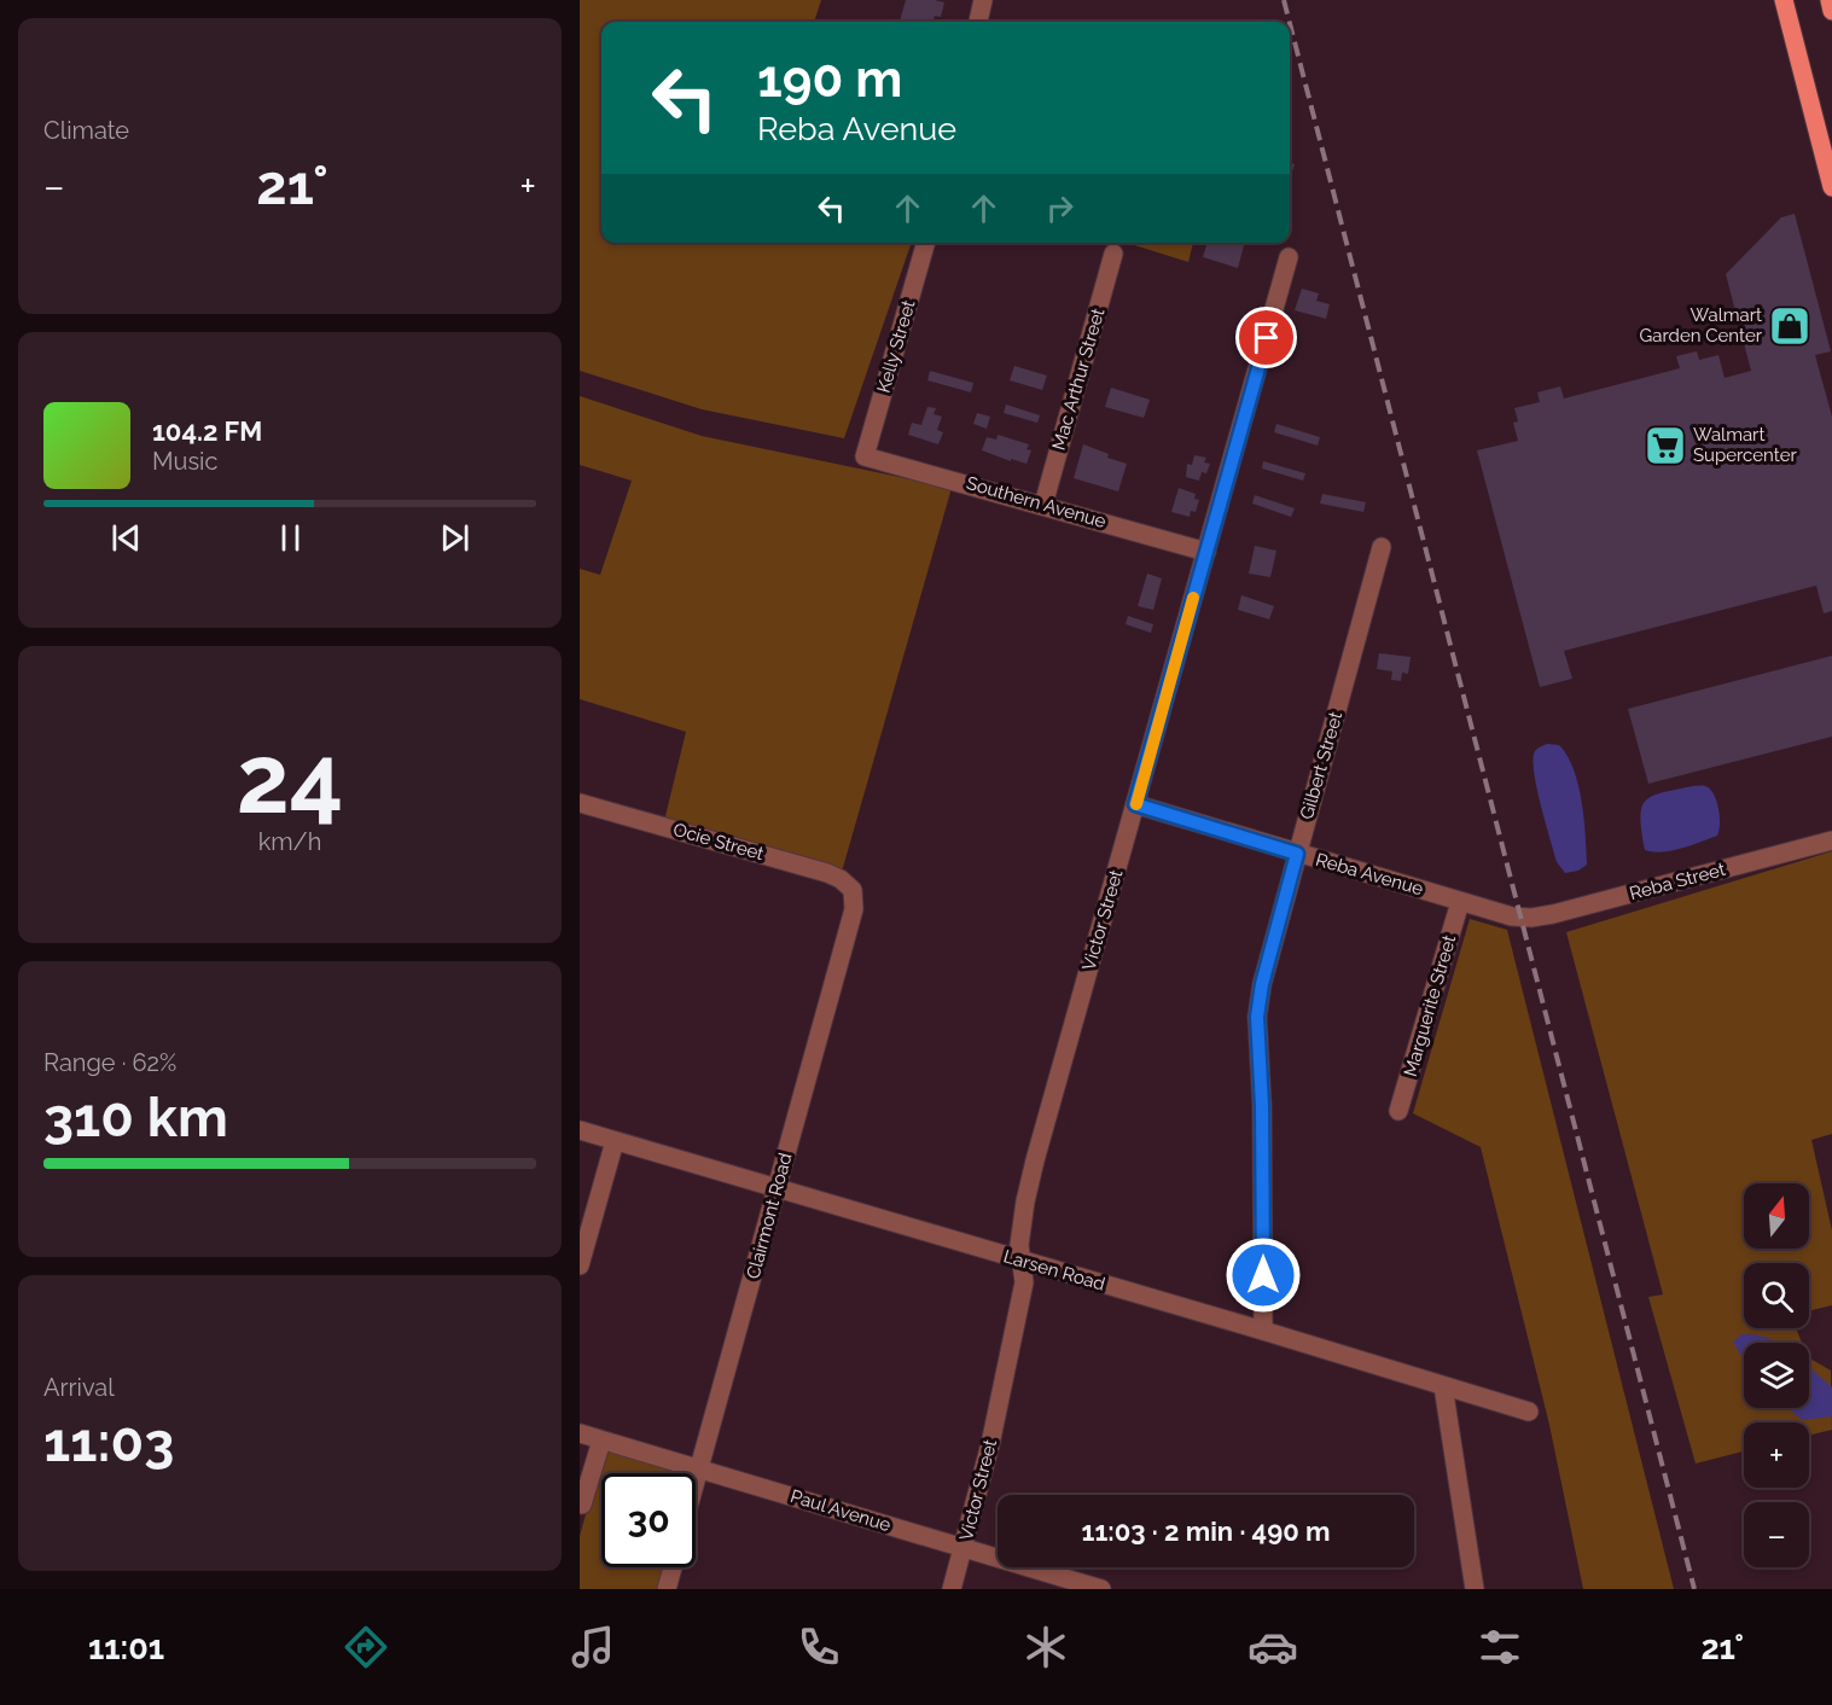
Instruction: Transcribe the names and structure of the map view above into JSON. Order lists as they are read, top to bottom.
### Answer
{
  "streets": {
    "street": [
      "Kelly Street",
      "Mac Arthur Street",
      "Southern Avenue",
      "Gilbert Street",
      "Ocie Street",
      "Reba Avenue",
      "Reba Street",
      "Victor Street",
      "Marguerite Street",
      "Clairmont Road",
      "Larsen Road",
      "Paul Avenue"
    ]
  },
  "crossings": [
    ["Kelly Street", "Southern Avenue"],
    ["Mac Arthur Street", "Southern Avenue"],
    ["Southern Avenue", "Victor Street"],
    ["Gilbert Street", "Reba Avenue"],
    ["Gilbert Street", "Larsen Road"],
    ["Ocie Street", "Clairmont Road"],
    ["Reba Avenue", "Reba Street"],
    ["Reba Avenue", "Victor Street"],
    ["Reba Avenue", "Marguerite Street"],
    ["Victor Street", "Larsen Road"],
    ["Victor Street", "Paul Avenue"],
    ["Clairmont Road", "Larsen Road"],
    ["Clairmont Road", "Paul Avenue"]
  ],
  "places": {
    "shop": ["Walmart Garden Center"],
    "supermarket": ["Walmart Supercenter"]
  },
  "north": "top",
  "page": {
    "tile": [
      "Climate",
      ["24", "km/h"],
      ["Range · 62%", "310 km"],
      ["Arrival", "11:03"]
    ],
    "turn": ["190 m", "Reba Avenue"],
    "heat": ["−", "21°", "+"],
    "song": ["104.2 FM", "Music"],
    "map_buttons": ["+", "−"],
    "limit": "30",
    "trip": "11:03 · 2 min · 490 m",
    "tabs": ["11:01", "21°"]
  }
}
